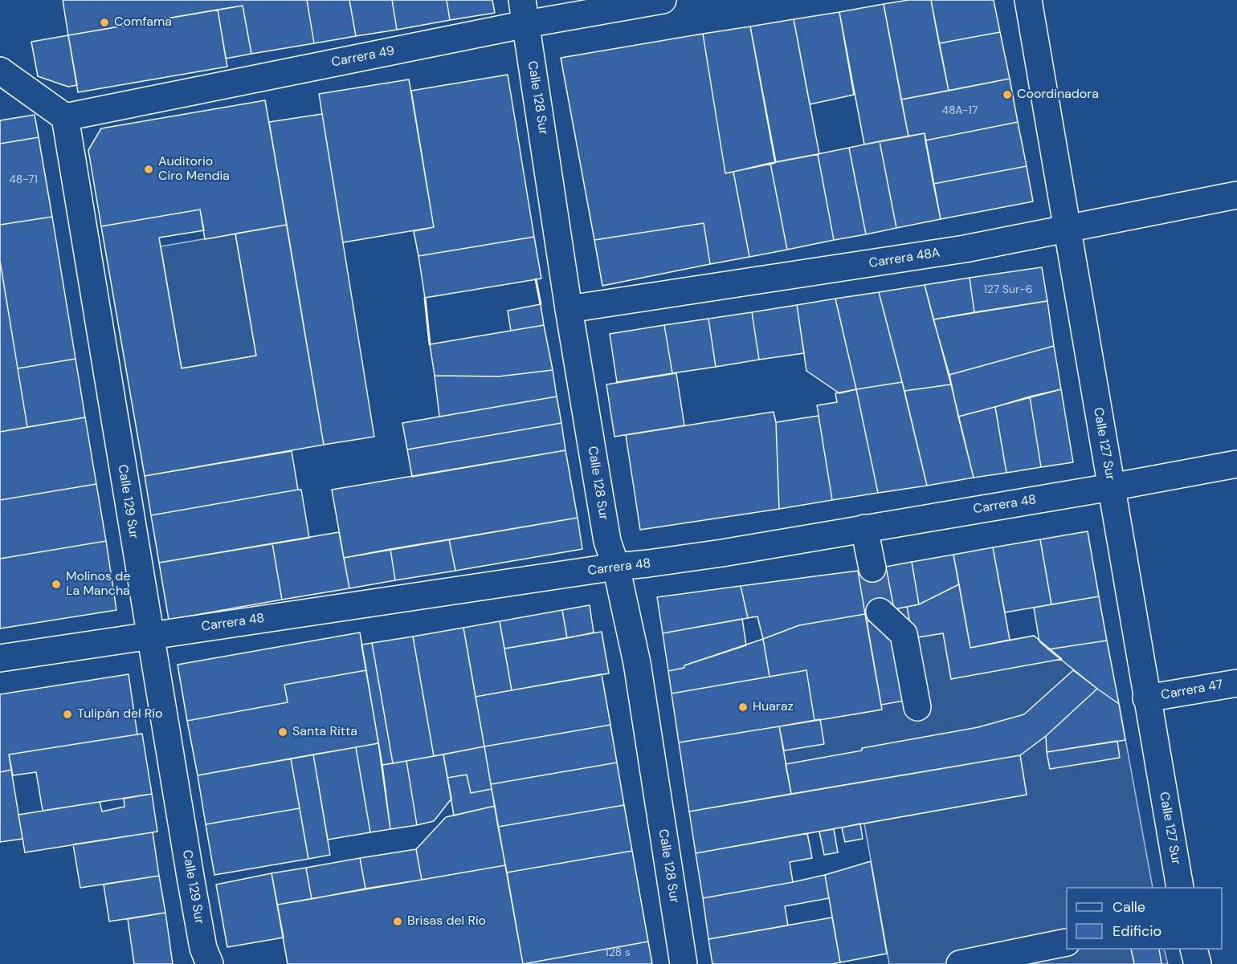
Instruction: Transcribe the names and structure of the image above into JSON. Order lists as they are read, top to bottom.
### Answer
{
  "streets": {
    "street": [
      "Carrera 49",
      "Calle 128 Sur",
      "Carrera 48A",
      "Calle 127 Sur",
      "Calle 129 Sur",
      "Carrera 48",
      "Carrera 47"
    ]
  },
  "crossings": [
    ["Carrera 49", "Calle 128 Sur"],
    ["Carrera 49", "Calle 129 Sur"],
    ["Calle 128 Sur", "Carrera 48A"],
    ["Calle 128 Sur", "Carrera 48"],
    ["Carrera 48A", "Calle 127 Sur"],
    ["Calle 127 Sur", "Carrera 48"],
    ["Calle 127 Sur", "Carrera 47"],
    ["Calle 129 Sur", "Carrera 48"]
  ],
  "places": [
    "Comfama",
    "Coordinadora",
    "Auditorio Ciro Mendia",
    "Molinos de La Mancha",
    "Huaraz",
    "Tulipán del Río",
    "Santa Ritta",
    "Brisas del Río"
  ],
  "house_numbers": [
    "48A-17",
    "48-71",
    "127 Sur-6",
    "128 s"
  ],
  "legend": ["Calle", "Edificio"]
}
